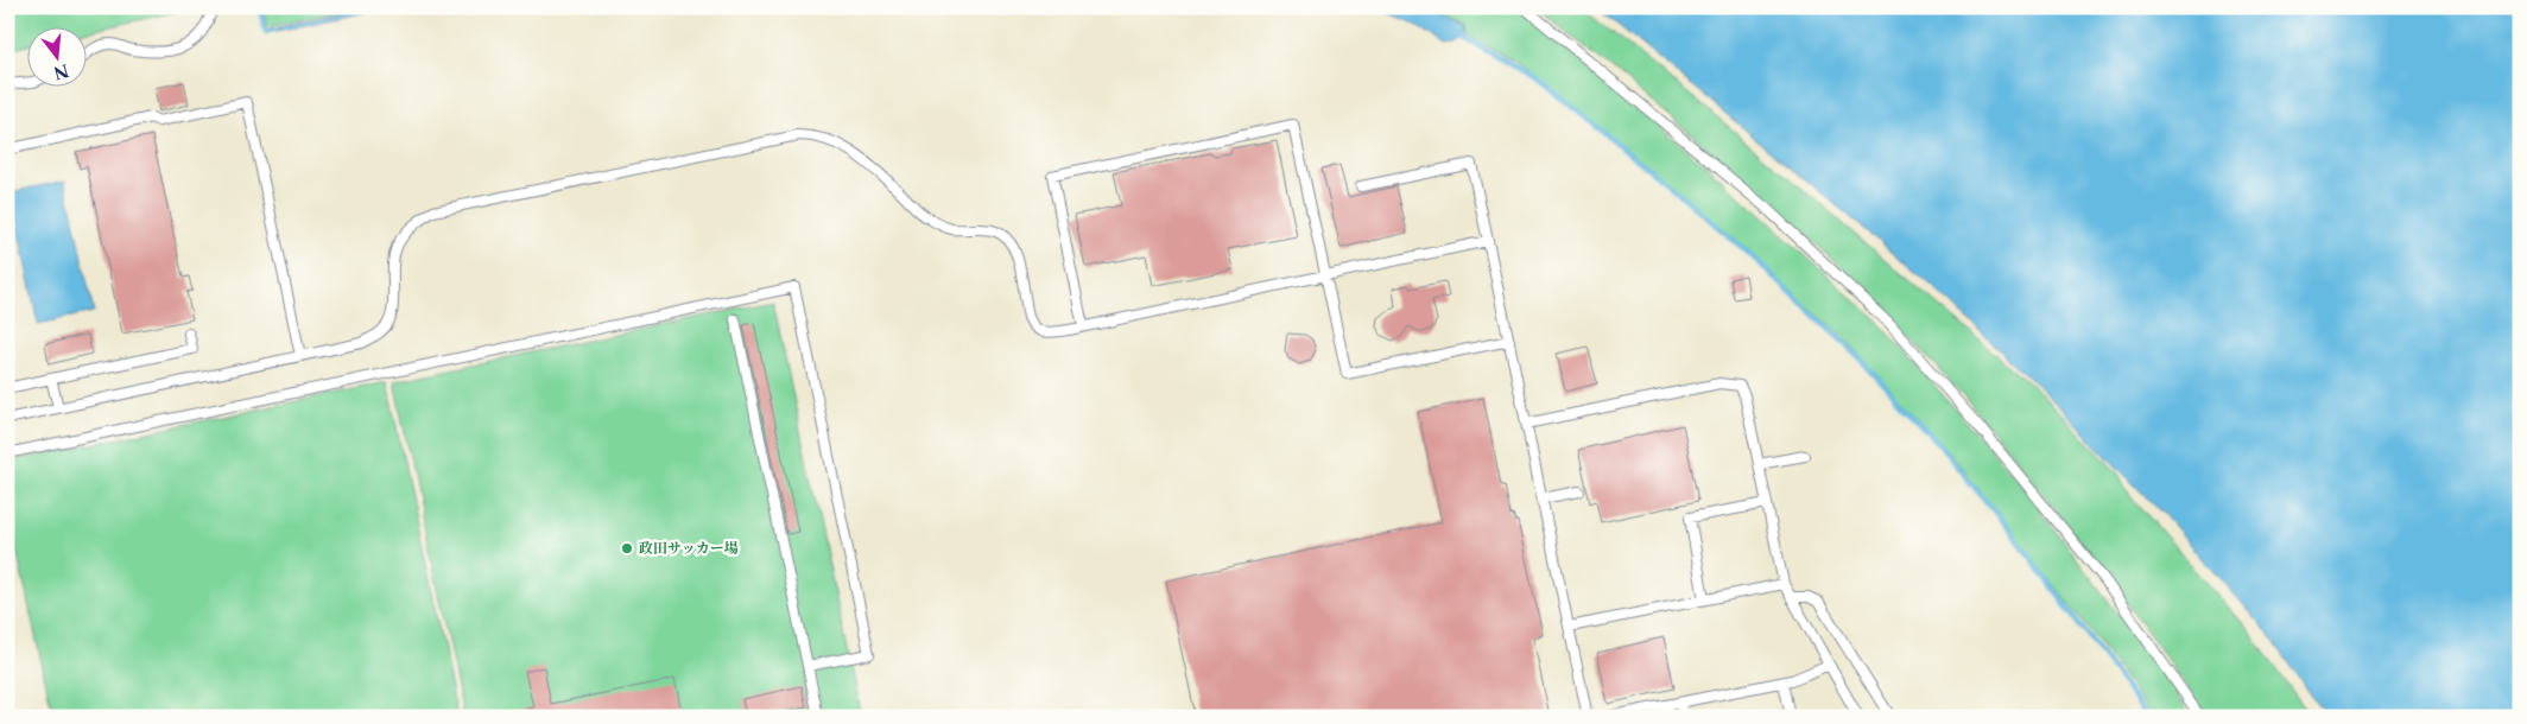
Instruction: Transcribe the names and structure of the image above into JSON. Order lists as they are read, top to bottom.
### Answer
{
  "places": ["政田サッカー場"],
  "north": "bottom"
}
